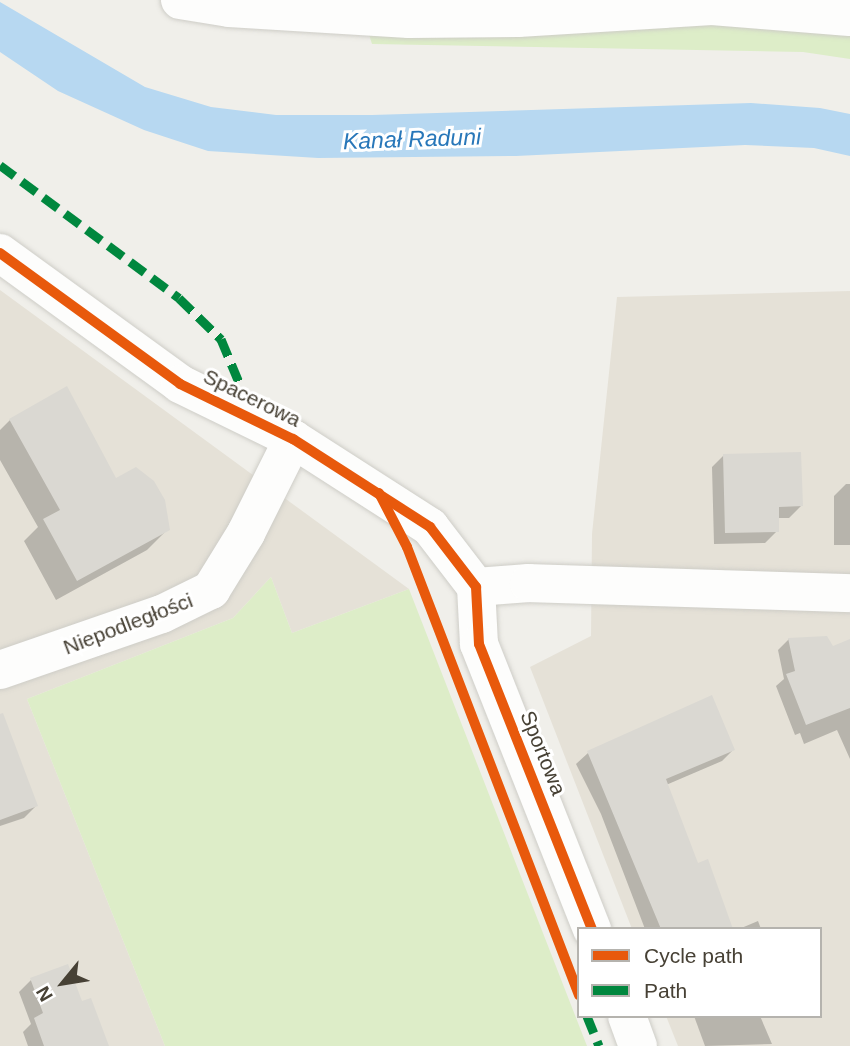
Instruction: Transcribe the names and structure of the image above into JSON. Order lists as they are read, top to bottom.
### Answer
{
  "streets": {
    "street": ["Spacerowa", "Niepodległości", "Sportowa"]
  },
  "crossings": [
    ["Spacerowa", "Niepodległości"],
    ["Spacerowa", "Sportowa"]
  ],
  "water": ["Kanał Raduni"],
  "legend": ["Cycle path", "Path"],
  "north": "bottom left"
}
